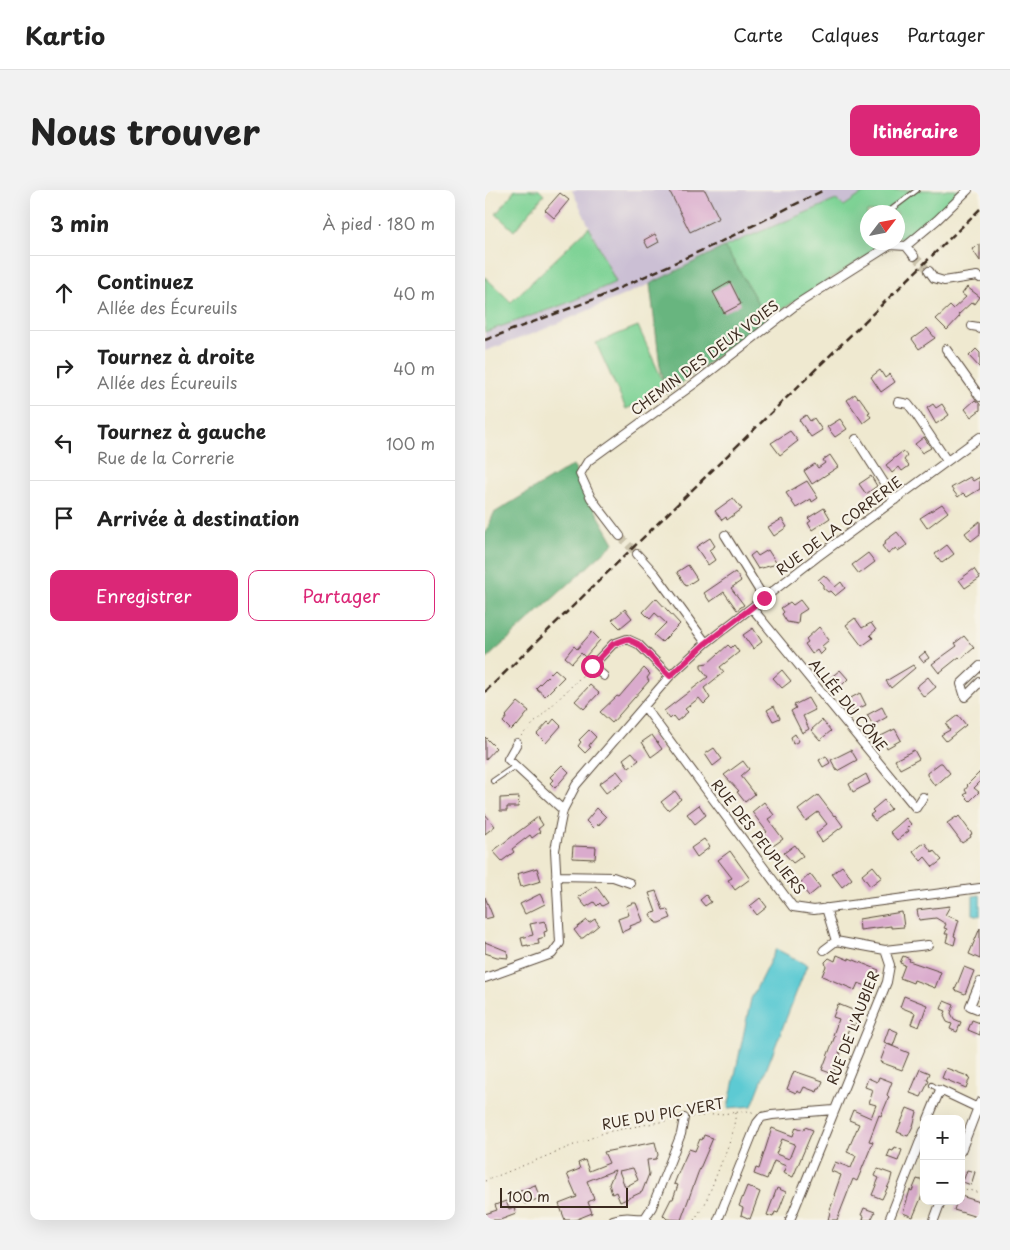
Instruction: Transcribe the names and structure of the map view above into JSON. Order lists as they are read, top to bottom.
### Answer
{
  "streets": {
    "street": [
      "CHEMIN DES DEUX VOIES",
      "RUE DE LA CORRERIE",
      "ALLÉE DU CÔNE",
      "RUE DES PEUPLIERS",
      "RUE DE L'AUBIER"
    ],
    "path": ["RUE DU PIC VERT"]
  },
  "crossings": [
    ["RUE DE LA CORRERIE", "ALLÉE DU CÔNE"],
    ["RUE DE LA CORRERIE", "RUE DES PEUPLIERS"]
  ],
  "scale_bar": "100 m",
  "north": "top right",
  "page": {
    "header": "Kartio",
    "nav": ["Carte", "Calques", "Partager"],
    "title": "Nous trouver",
    "buttons": [
      "Itinéraire",
      ["Enregistrer", "Partager"]
    ],
    "heading": ["3 min", "À pied · 180 m"],
    "list": [
      ["Continuez", "Allée des Écureuils", "40 m"],
      ["Tournez à droite", "Allée des Écureuils", "40 m"],
      ["Tournez à gauche", "Rue de la Correrie", "100 m"],
      "Arrivée à destination"
    ],
    "map_buttons": ["+", "−"],
    "scale": "100 m"
  }
}
